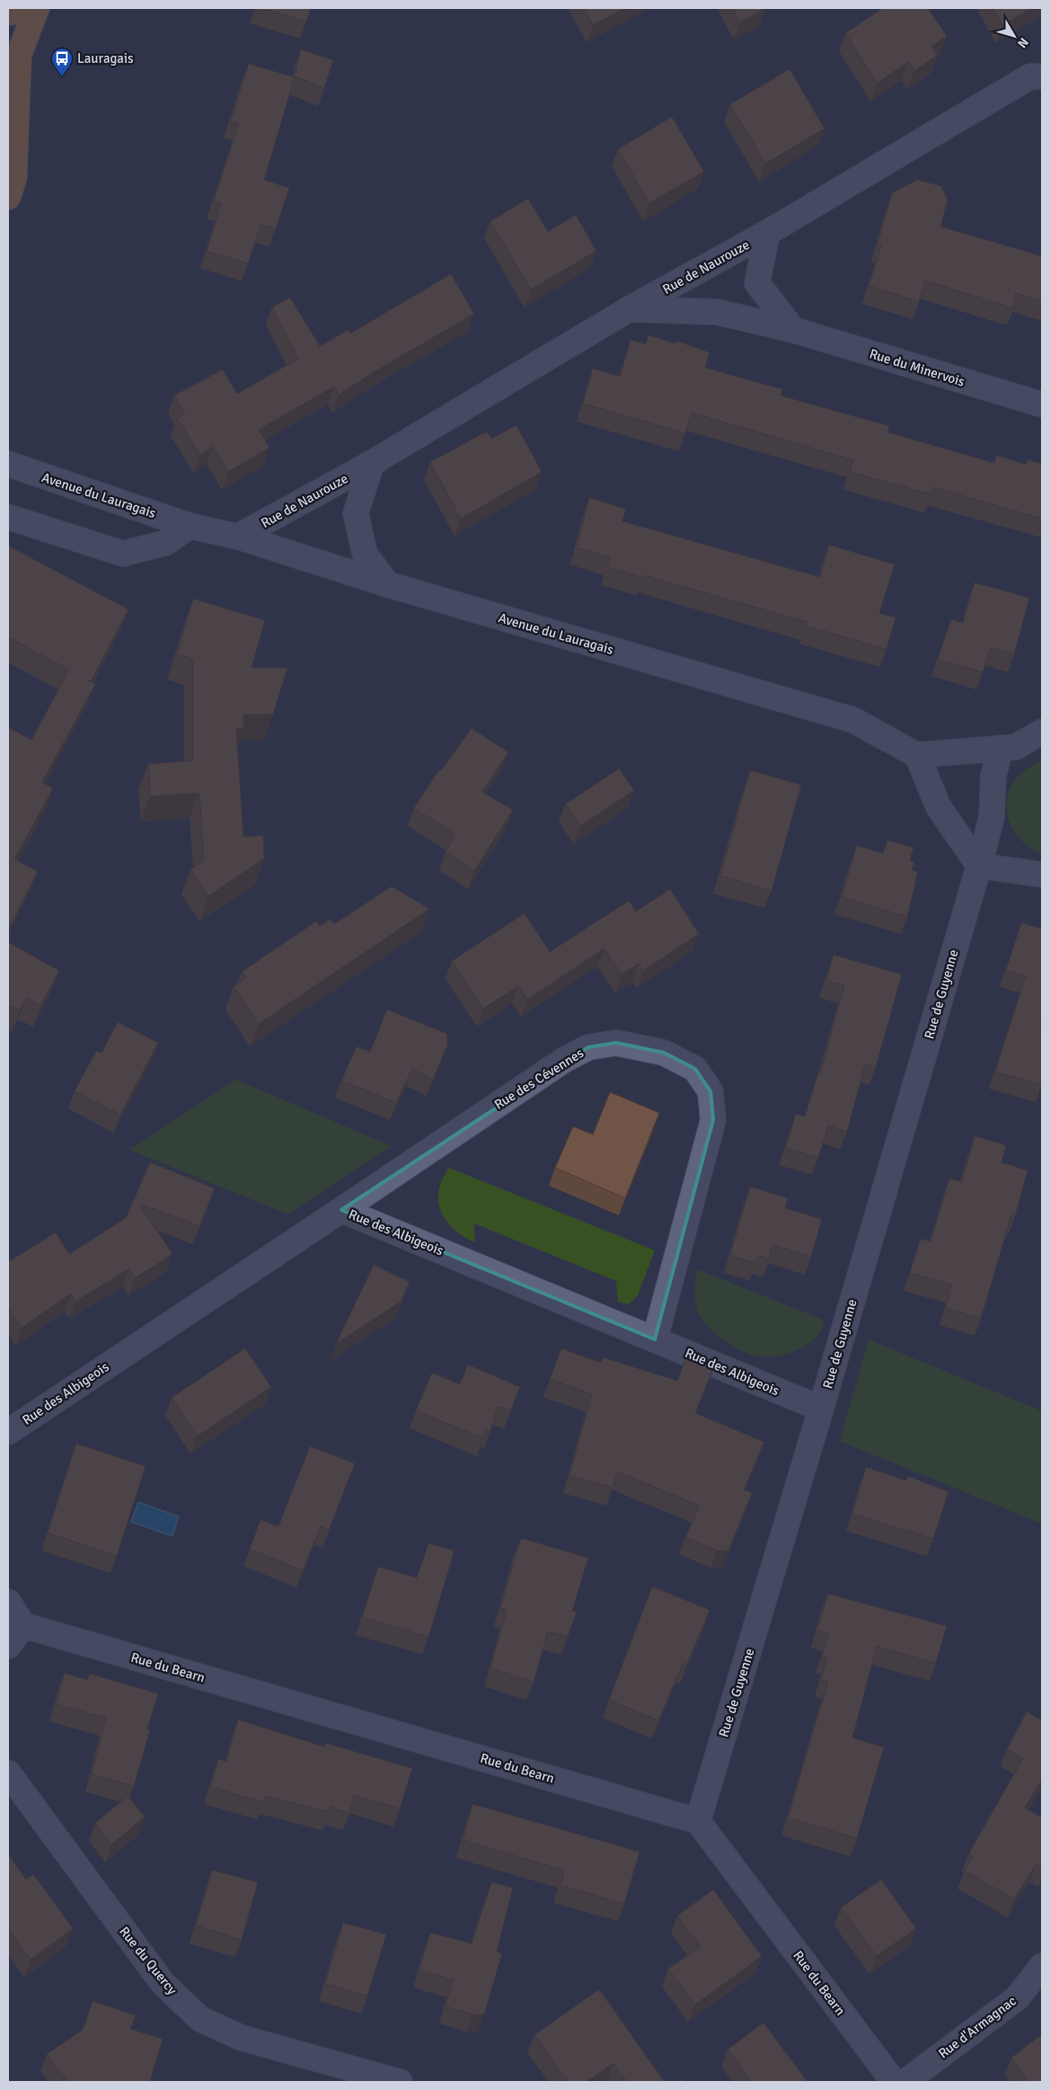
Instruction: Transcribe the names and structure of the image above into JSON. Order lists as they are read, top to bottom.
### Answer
{
  "streets": {
    "street": [
      "Rue de Naurouze",
      "Rue du Minervois",
      "Avenue du Lauragais",
      "Rue de Guyenne",
      "Rue des Cévennes",
      "Rue des Albigeois",
      "Rue du Bearn",
      "Rue du Quercy",
      "Rue d'Armagnac"
    ]
  },
  "crossings": [
    ["Rue de Naurouze", "Rue du Minervois"],
    ["Rue de Naurouze", "Avenue du Lauragais"],
    ["Rue de Guyenne", "Rue des Albigeois"],
    ["Rue de Guyenne", "Rue du Bearn"],
    ["Rue des Cévennes", "Rue des Albigeois"]
  ],
  "places": {
    "bus stop": ["Lauragais"]
  },
  "north": "bottom right"
}
